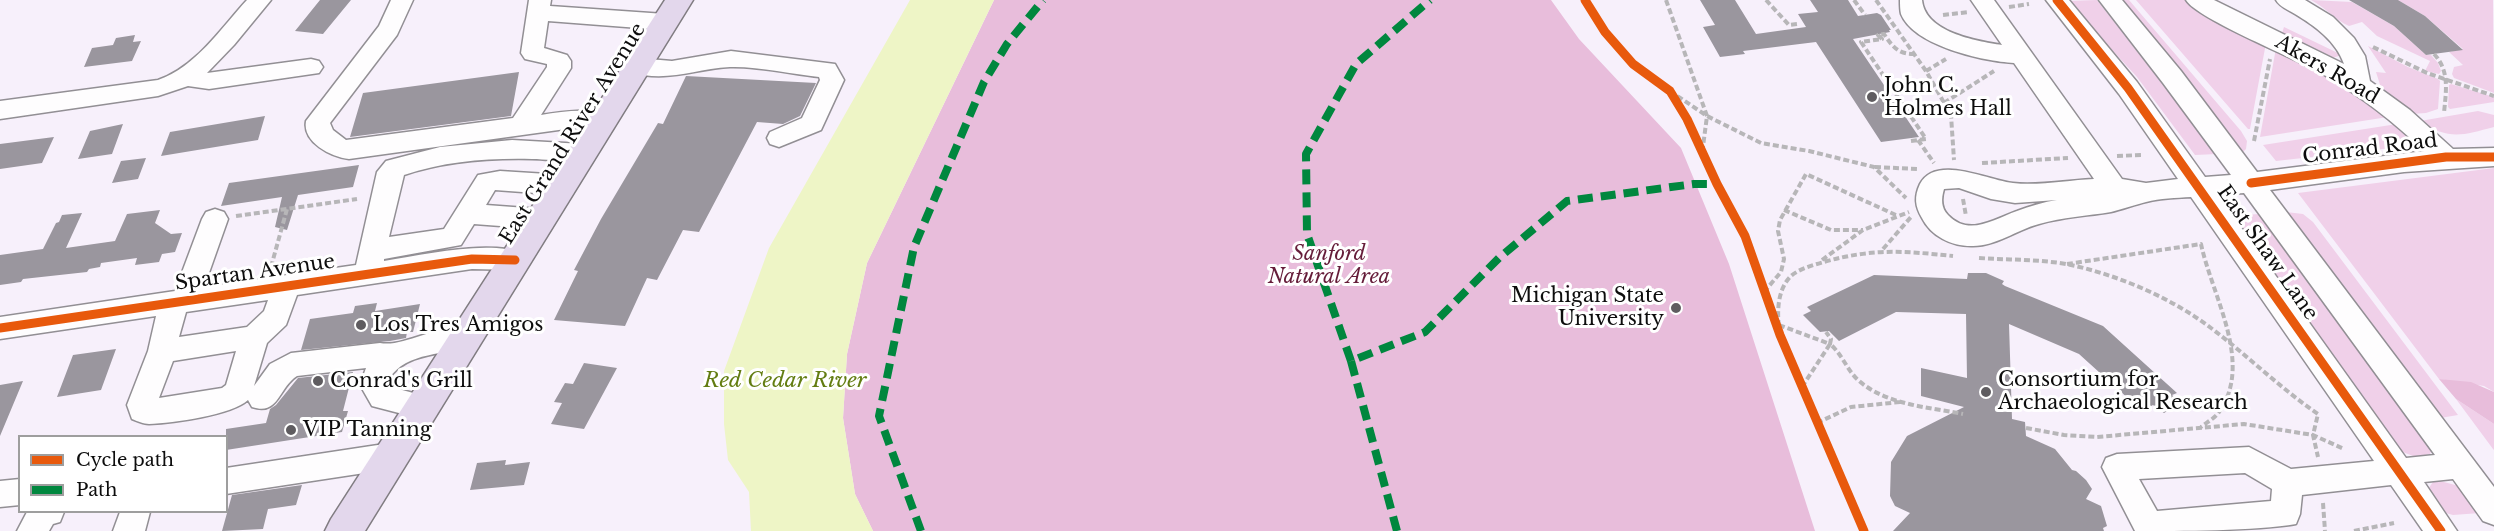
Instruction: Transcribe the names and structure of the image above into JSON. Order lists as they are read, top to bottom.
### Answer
{
  "streets": {
    "main road": ["East Grand River Avenue"],
    "street": [
      "Akers Road",
      "Conrad Road",
      "East Shaw Lane",
      "Spartan Avenue"
    ]
  },
  "crossings": [
    ["Akers Road", "Conrad Road"],
    ["East Grand River Avenue", "Spartan Avenue"],
    ["Conrad Road", "East Shaw Lane"]
  ],
  "water": ["Red Cedar River"],
  "parks": ["Sanford Natural Area"],
  "places": [
    "John C. Holmes Hall",
    "Michigan State University",
    "Los Tres Amigos",
    "Conrad's Grill",
    "Consortium for Archaeological Research",
    "VIP Tanning"
  ],
  "legend": ["Cycle path", "Path"]
}
